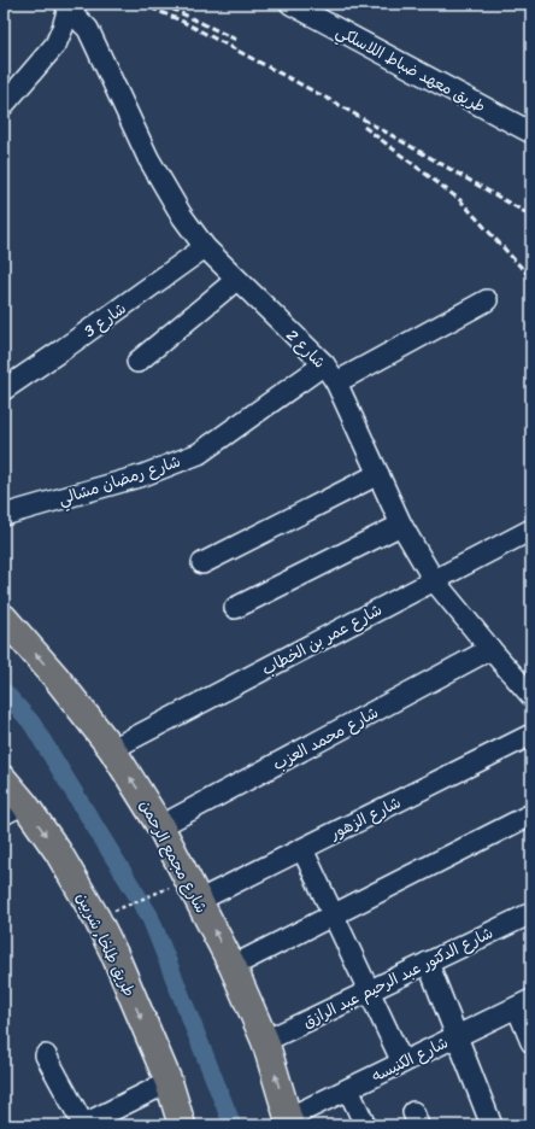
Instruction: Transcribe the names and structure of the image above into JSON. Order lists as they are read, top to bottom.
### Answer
{
  "streets": {
    "main road": ["شارع مجمع الرحمن", "طريق طلخا, شربين"],
    "street": [
      "طريق معهد ضباط اللاسلكي",
      "شارع 3",
      "شارع 2",
      "شارع رمضان مشالي",
      "شارع عمر بن الخطاب",
      "شارع محمد العزب",
      "شارع الزهور",
      "شارع الدكتور عبد الرحيم عبد الرازق",
      "شارع الكنيسه"
    ]
  },
  "crossings": [
    ["شارع 3", "شارع 2"],
    ["شارع 2", "شارع رمضان مشالي"],
    ["شارع 2", "شارع عمر بن الخطاب"],
    ["شارع 2", "شارع محمد العزب"],
    ["شارع عمر بن الخطاب", "شارع مجمع الرحمن"],
    ["شارع محمد العزب", "شارع مجمع الرحمن"],
    ["شارع الزهور", "شارع مجمع الرحمن"],
    ["شارع مجمع الرحمن", "شارع الدكتور عبد الرحيم عبد الرازق"],
    ["شارع مجمع الرحمن", "شارع الكنيسه"]
  ],
  "one_way": ["شارع مجمع الرحمن", "طريق طلخا, شربين"]
}
